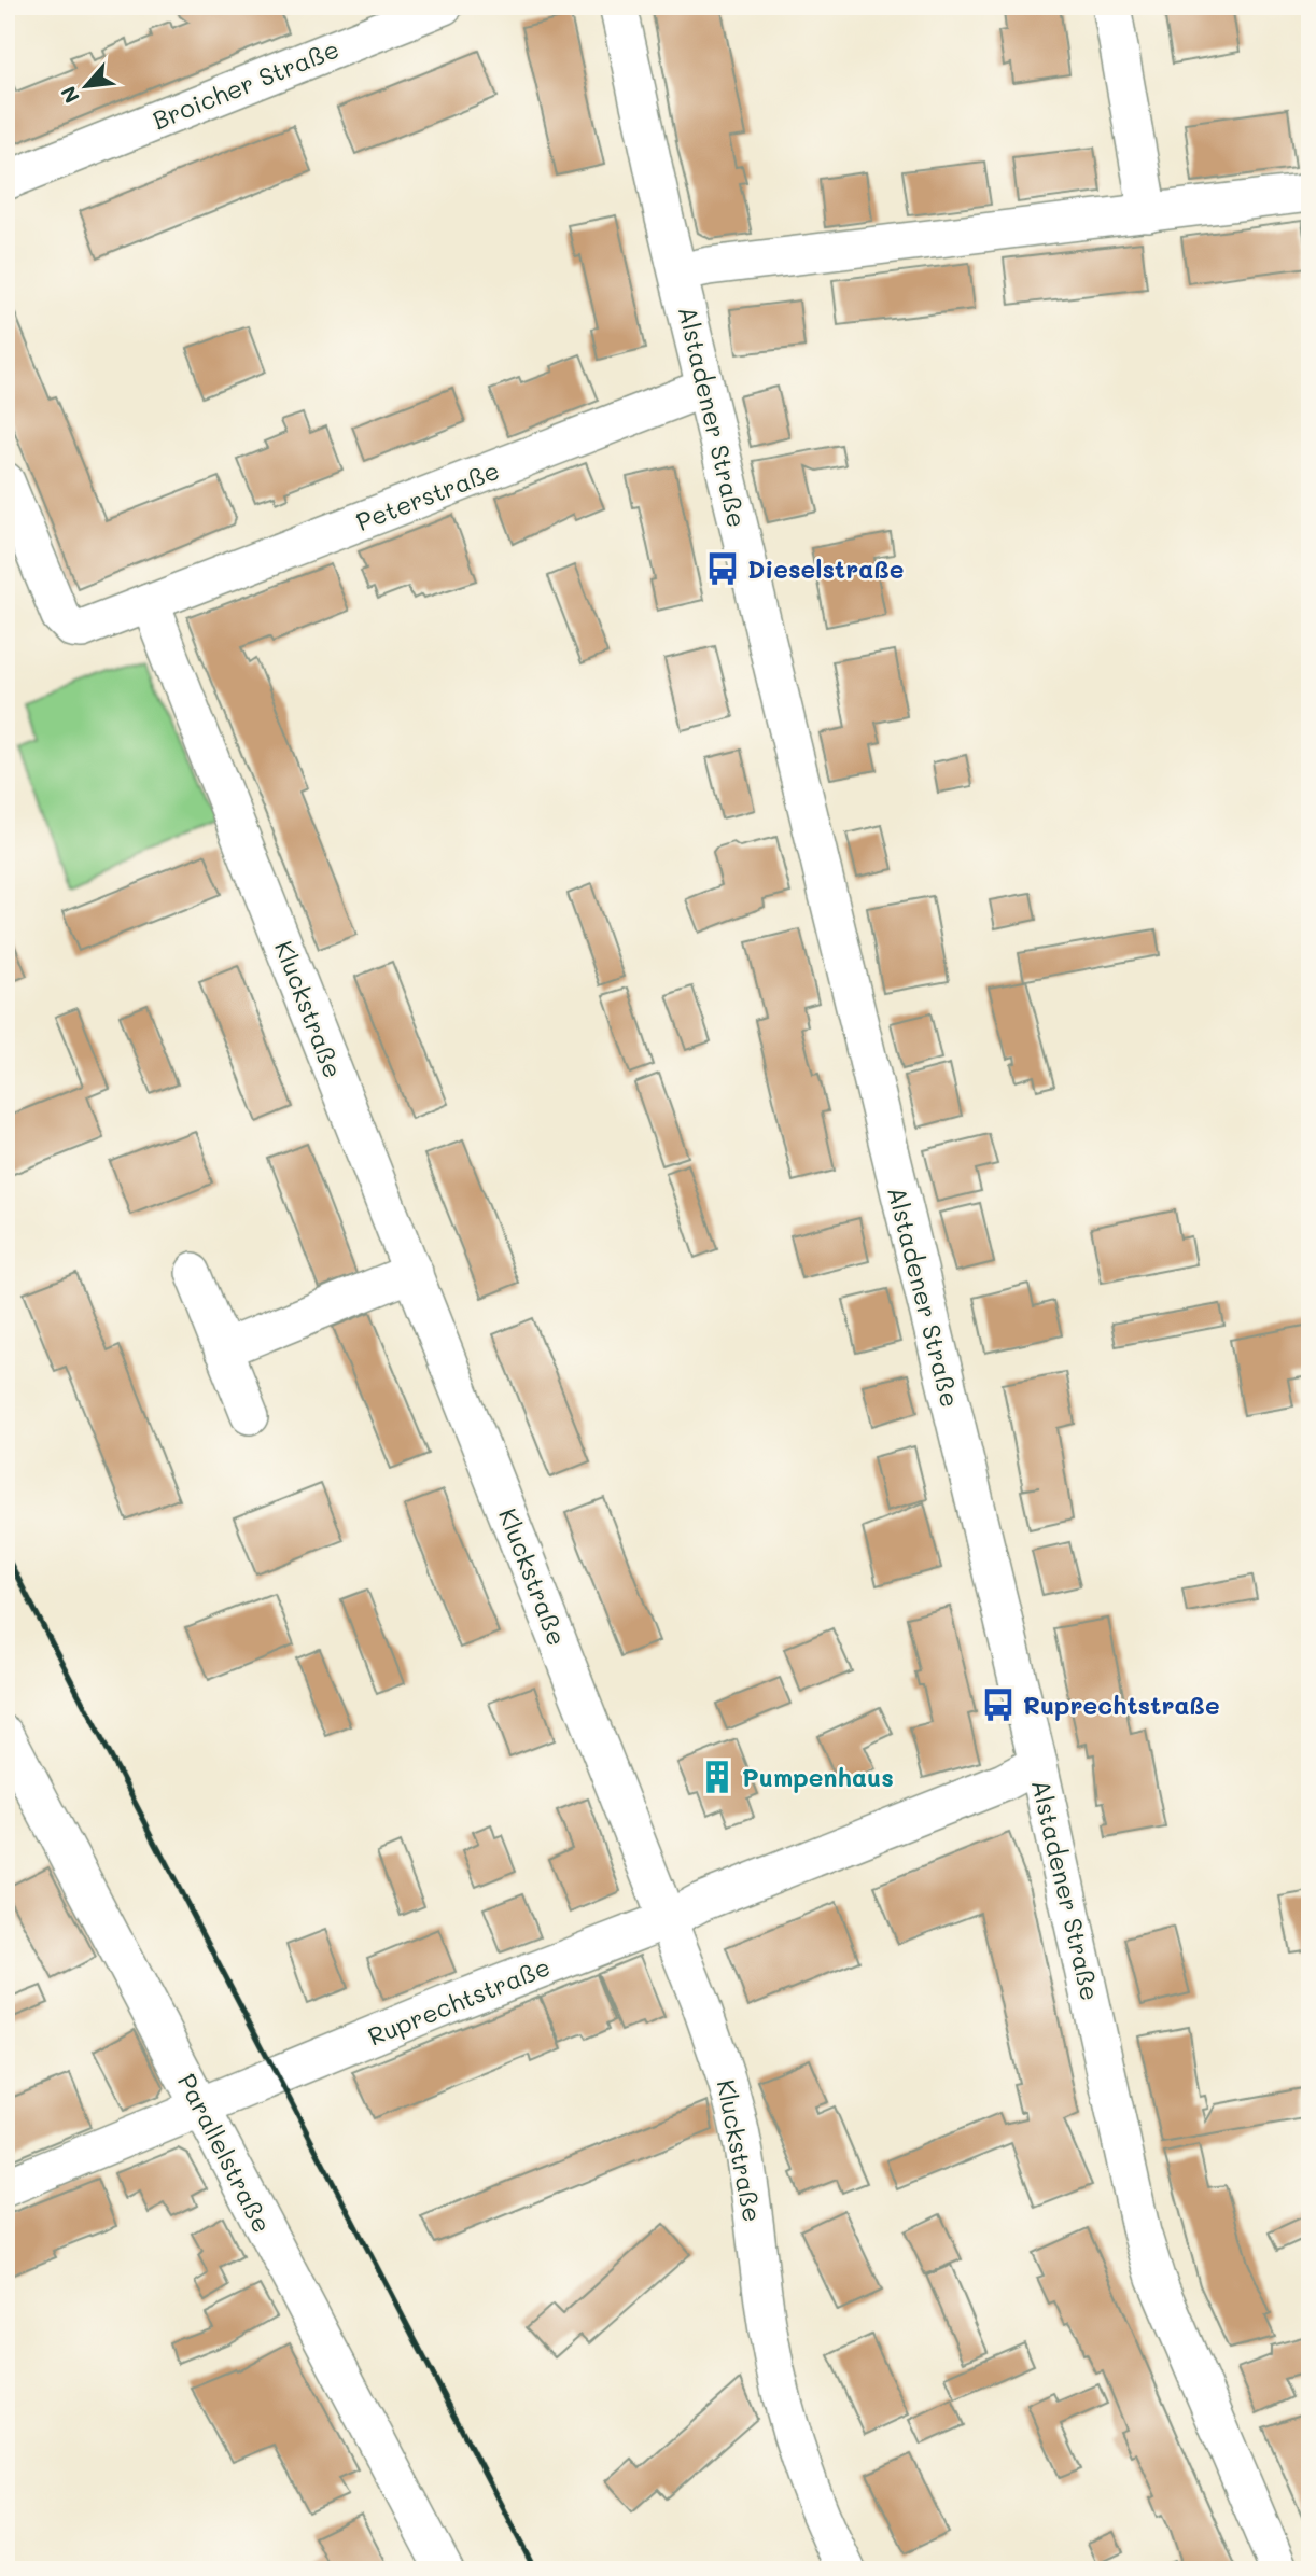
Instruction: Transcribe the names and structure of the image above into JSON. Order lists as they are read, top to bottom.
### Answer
{
  "streets": {
    "street": [
      "Broicher Straße",
      "Alstadener Straße",
      "Peterstraße",
      "Kluckstraße",
      "Ruprechtstraße",
      "Parallelstraße"
    ]
  },
  "crossings": [
    ["Alstadener Straße", "Peterstraße"],
    ["Alstadener Straße", "Ruprechtstraße"],
    ["Peterstraße", "Kluckstraße"],
    ["Kluckstraße", "Ruprechtstraße"],
    ["Ruprechtstraße", "Parallelstraße"]
  ],
  "places": {
    "bus stop": ["Dieselstraße", "Ruprechtstraße"],
    "building": ["Pumpenhaus"]
  },
  "north": "bottom left"
}
